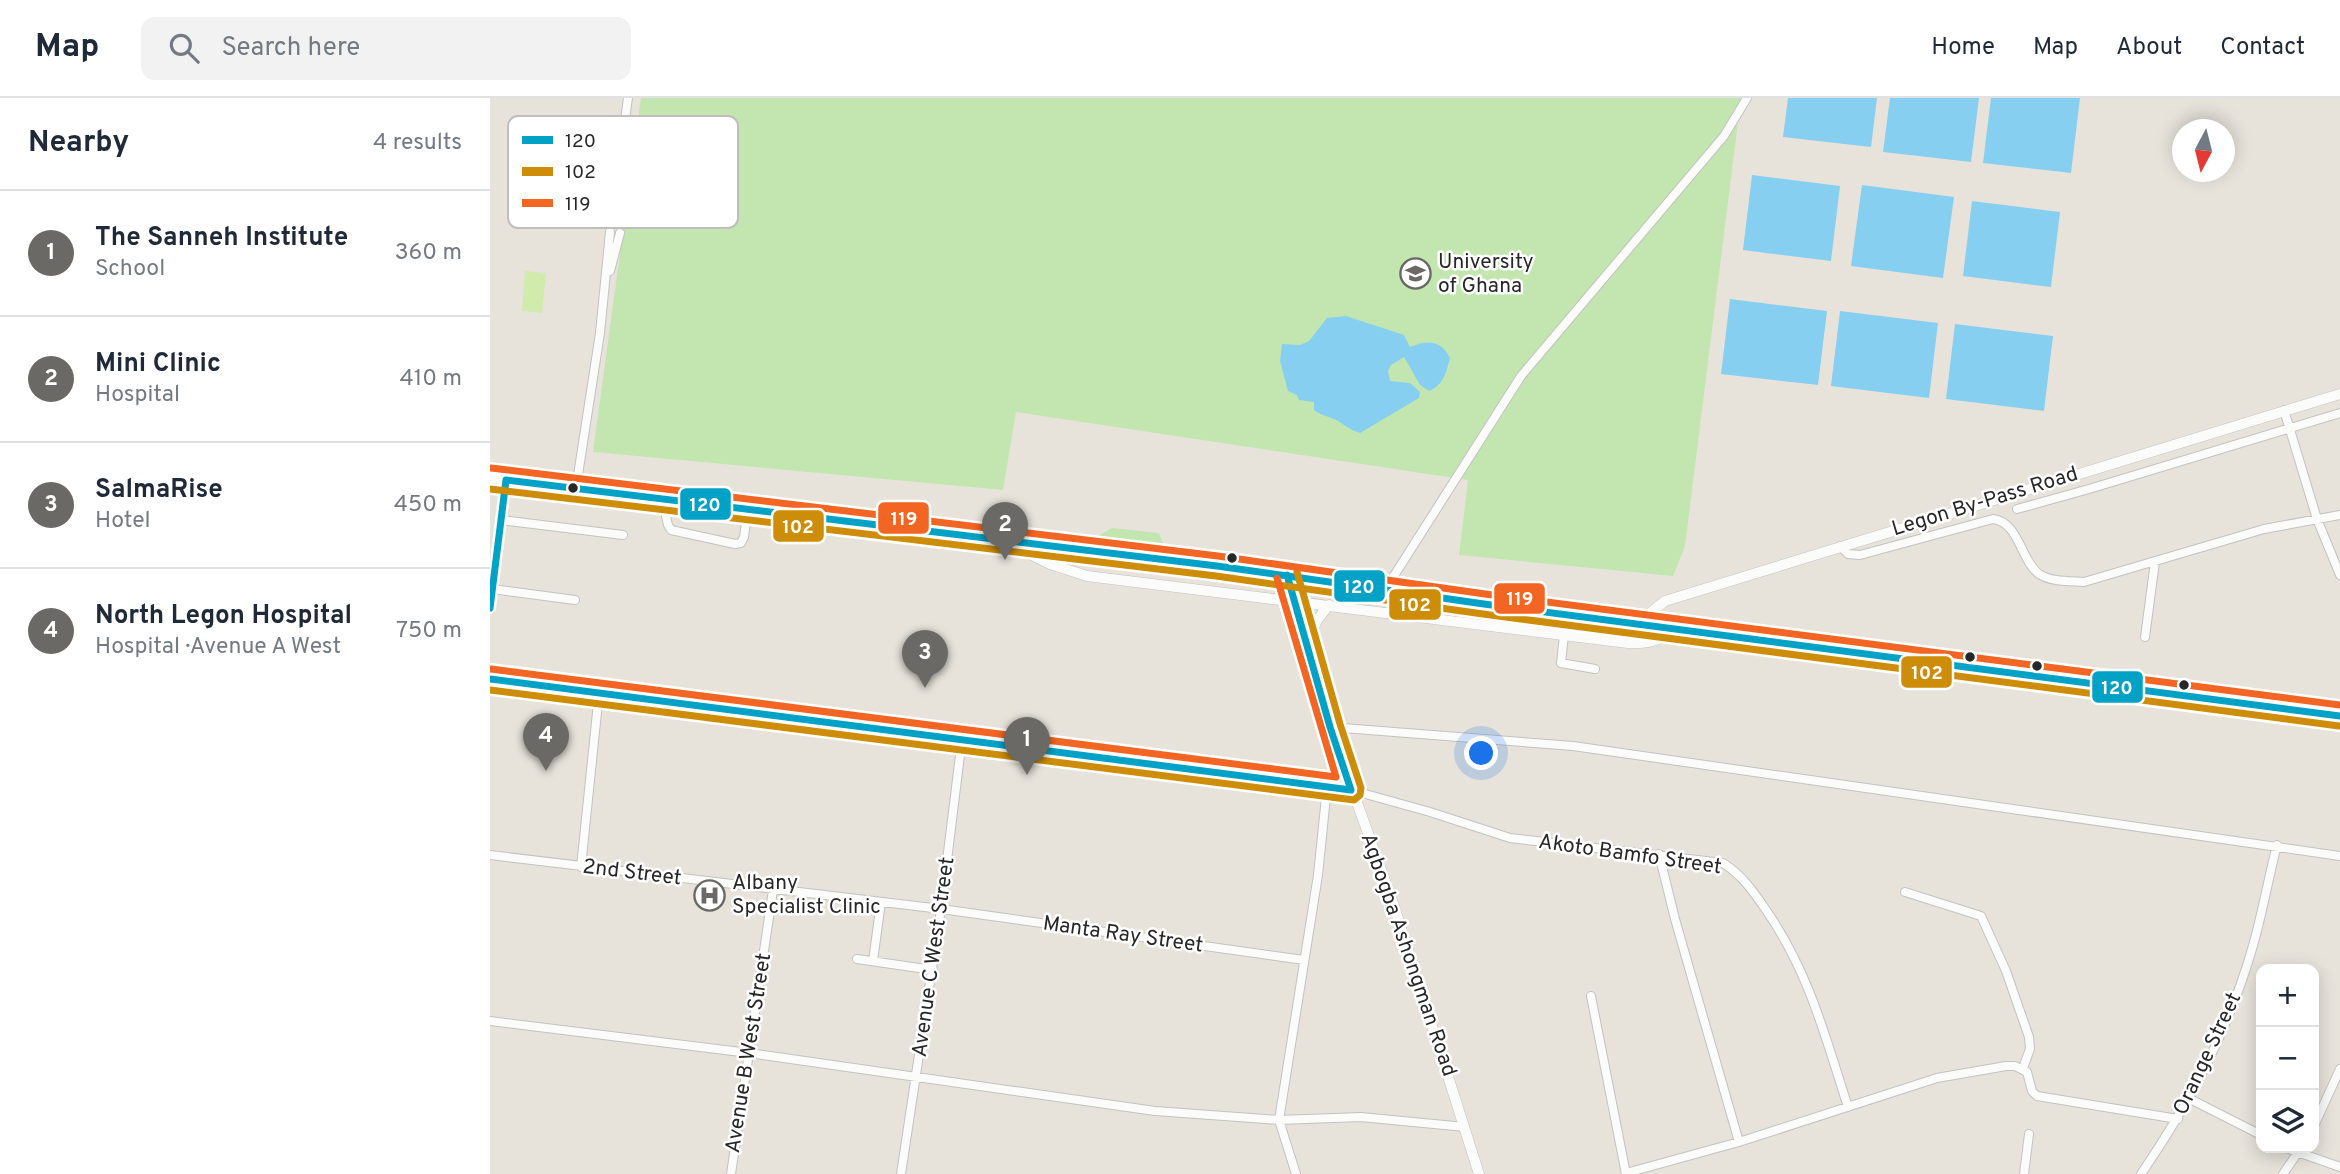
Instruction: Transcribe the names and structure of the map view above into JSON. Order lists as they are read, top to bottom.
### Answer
{
  "streets": {
    "street": [
      "Legon By-Pass Road",
      "Akoto Bamfo Street",
      "2nd Street",
      "Manta Ray Street",
      "Agbogba Ashongman Road",
      "Avenue C West Street",
      "Avenue B West Street",
      "Orange Street"
    ]
  },
  "crossings": [
    ["Akoto Bamfo Street", "Agbogba Ashongman Road"],
    ["Akoto Bamfo Street", "Avenue C West Street"],
    ["2nd Street", "Manta Ray Street"],
    ["2nd Street", "Avenue C West Street"],
    ["2nd Street", "Avenue B West Street"],
    ["Manta Ray Street", "Avenue C West Street"]
  ],
  "places": {
    "school or university": ["University of Ghana"],
    "hospital": ["Albany Specialist Clinic"]
  },
  "lines": ["transit line 119", "transit line 120", "transit line 102"],
  "legend": ["120", "102", "119"],
  "north": "bottom",
  "page": {
    "header": "Map",
    "search": "Search here",
    "nav": [
      "Home",
      "Map",
      "About",
      "Contact"
    ],
    "heading": ["Nearby", "4 results"],
    "list": [
      {
        "mark": "1",
        "name": "The Sanneh Institute",
        "note": "School",
        "value": "360 m"
      },
      {
        "mark": "2",
        "name": "Mini Clinic",
        "note": "Hospital",
        "value": "410 m"
      },
      {
        "mark": "3",
        "name": "SalmaRise",
        "note": "Hotel",
        "value": "450 m"
      },
      {
        "mark": "4",
        "name": "North Legon Hospital",
        "note": "Hospital · Avenue A West",
        "value": "750 m"
      }
    ],
    "pins": [
      "2",
      "3",
      "4",
      "1"
    ],
    "map_buttons": ["+", "−"]
  }
}
